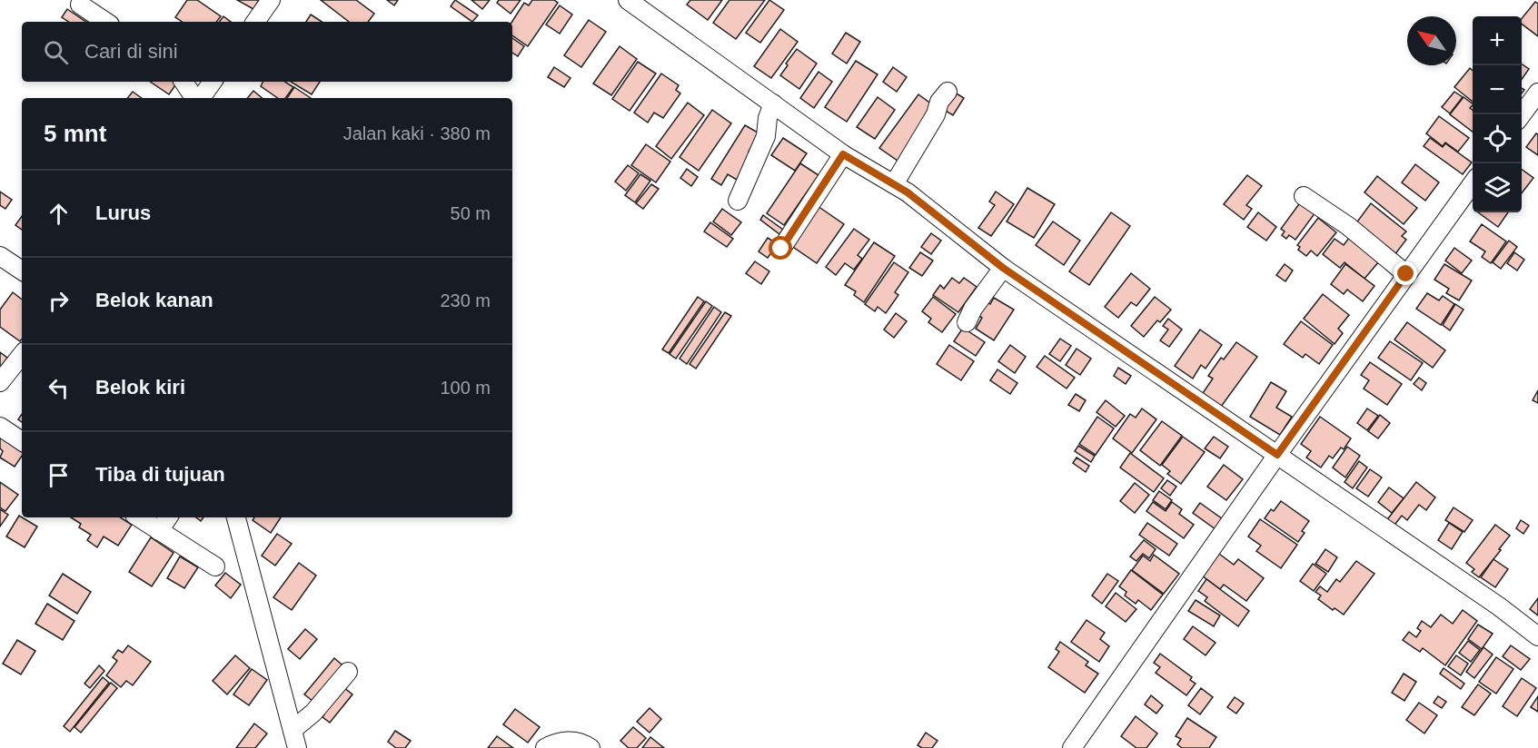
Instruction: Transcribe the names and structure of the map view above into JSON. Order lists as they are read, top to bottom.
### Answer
{
  "north": "top left",
  "page": {
    "map_buttons": ["+", "−"],
    "search": "Cari di sini",
    "heading": ["5 mnt", "Jalan kaki · 380 m"],
    "list": [
      ["Lurus", "50 m"],
      ["Belok kanan", "230 m"],
      ["Belok kiri", "100 m"],
      "Tiba di tujuan"
    ]
  }
}
